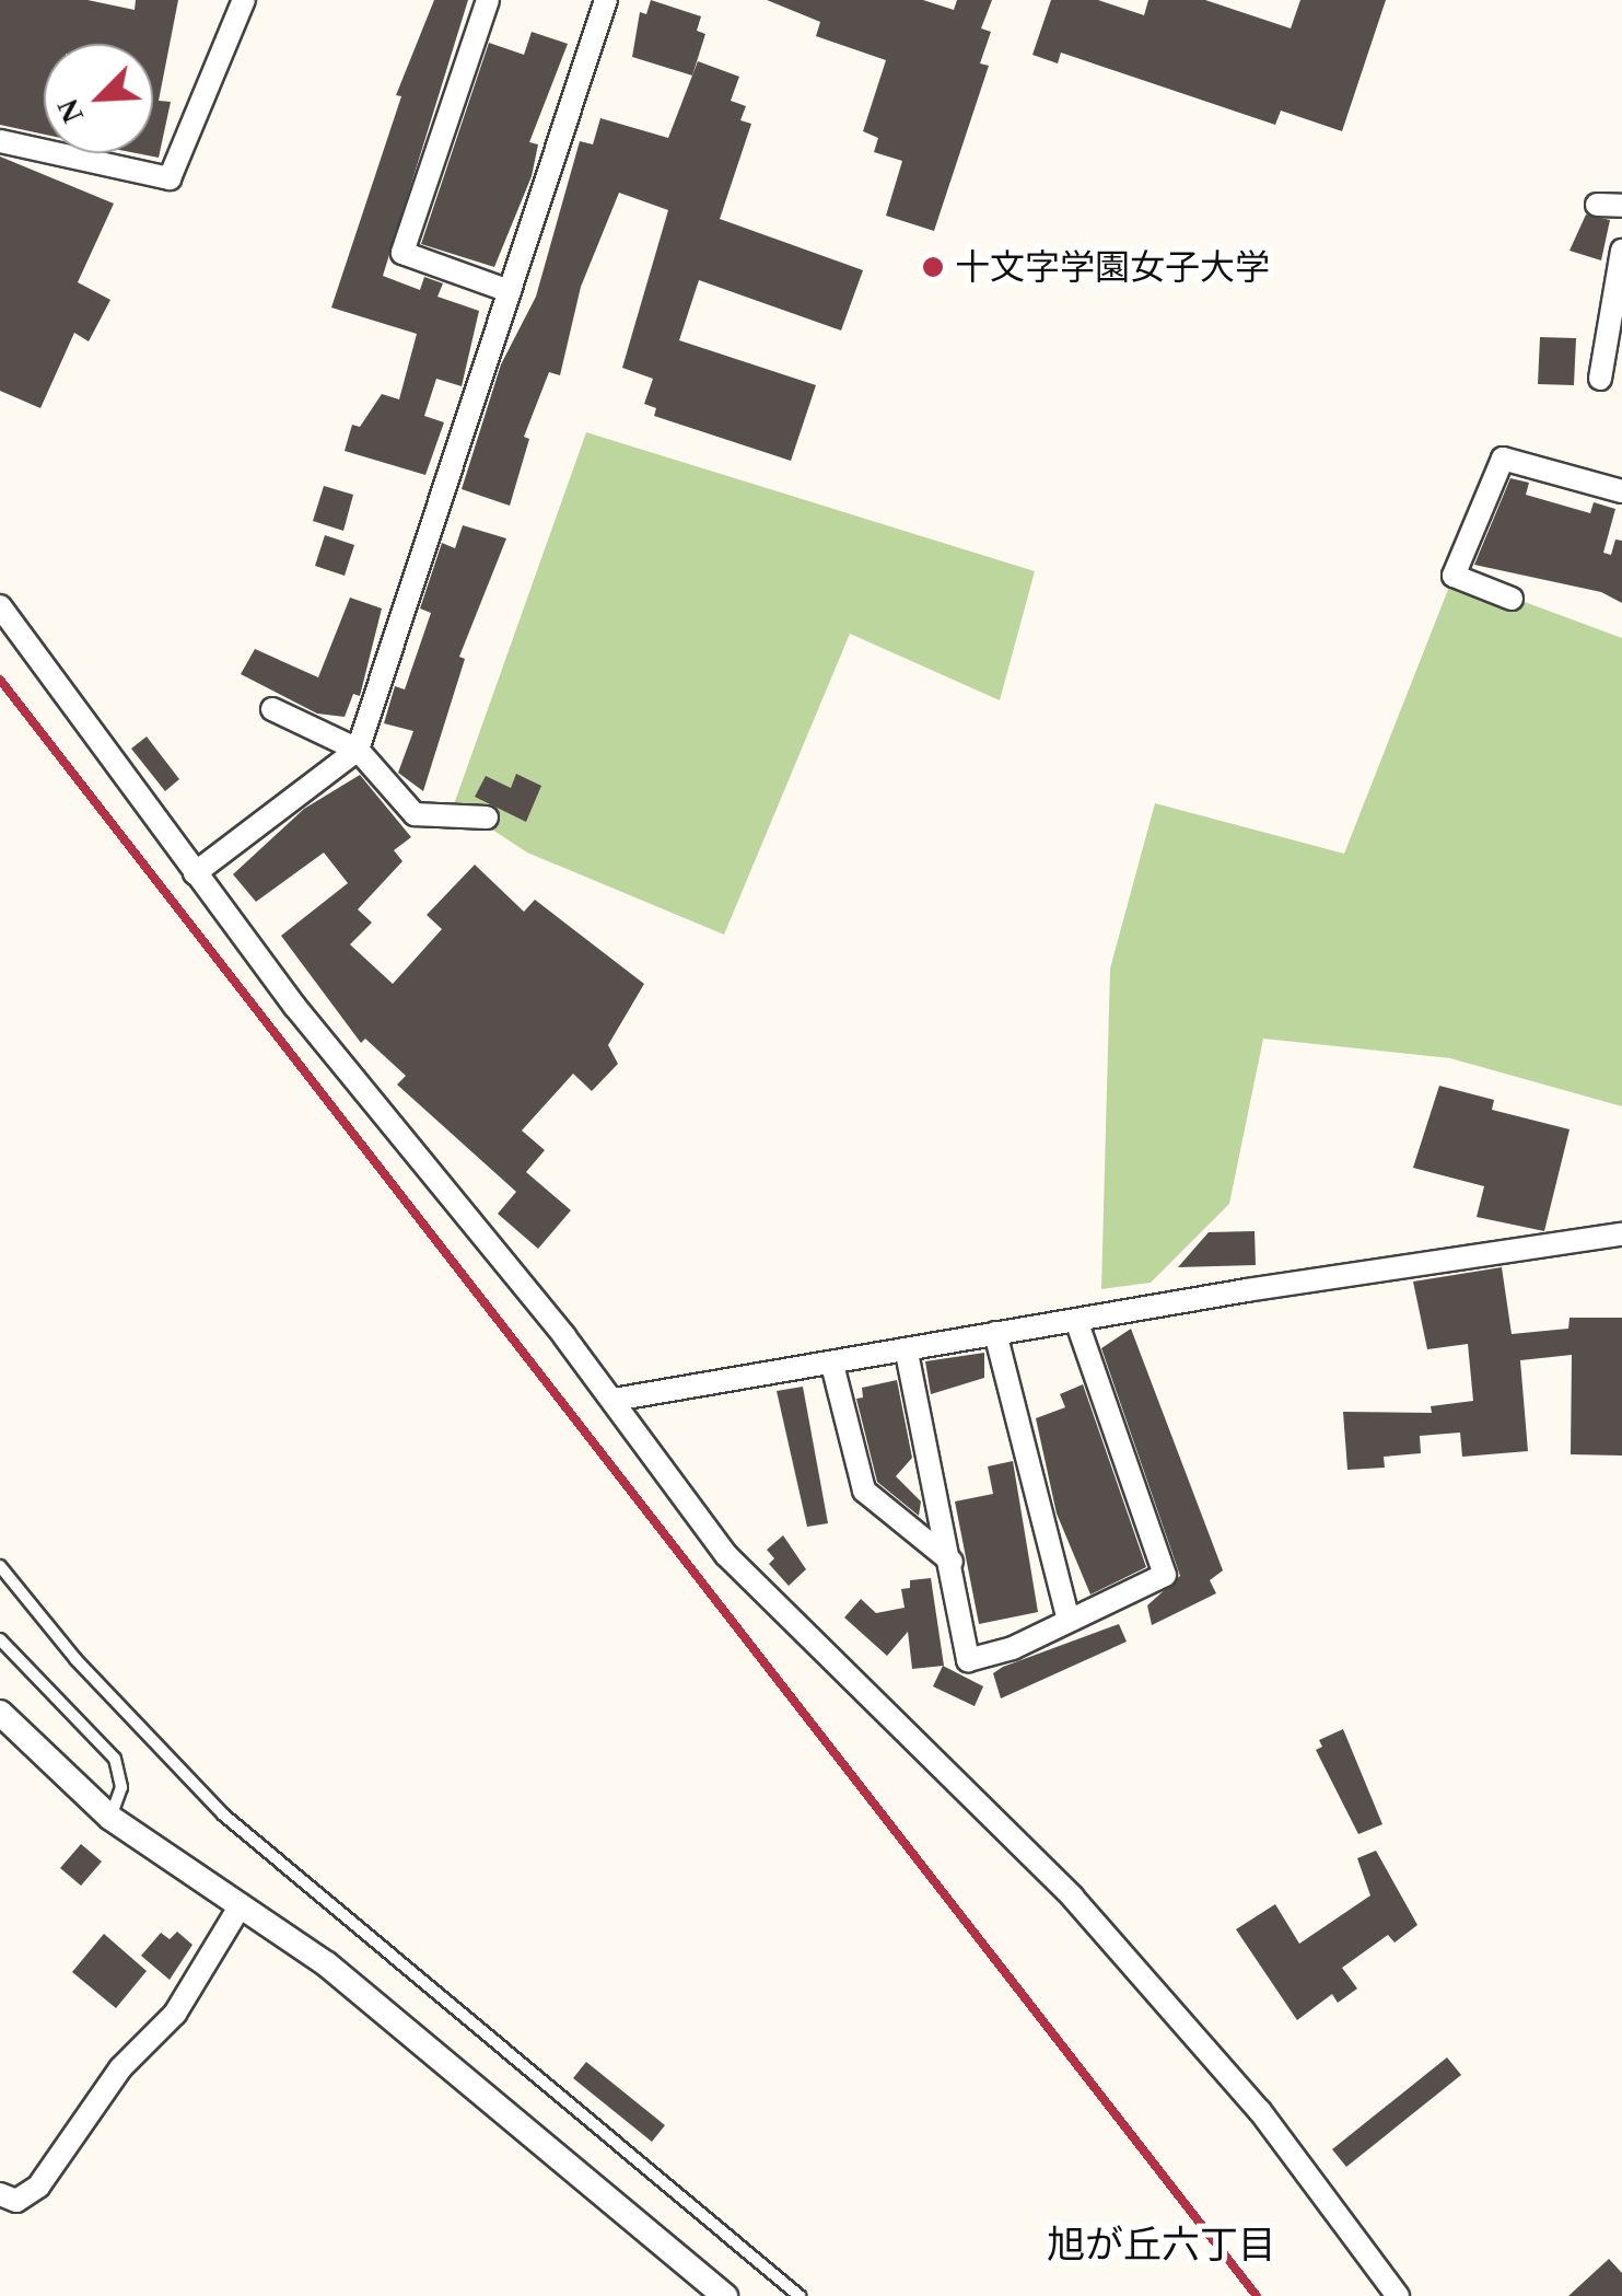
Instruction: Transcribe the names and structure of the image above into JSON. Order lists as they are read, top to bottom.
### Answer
{
  "districts": ["旭が丘六丁目"],
  "places": ["十文字学園女子大学"],
  "north": "bottom left"
}
